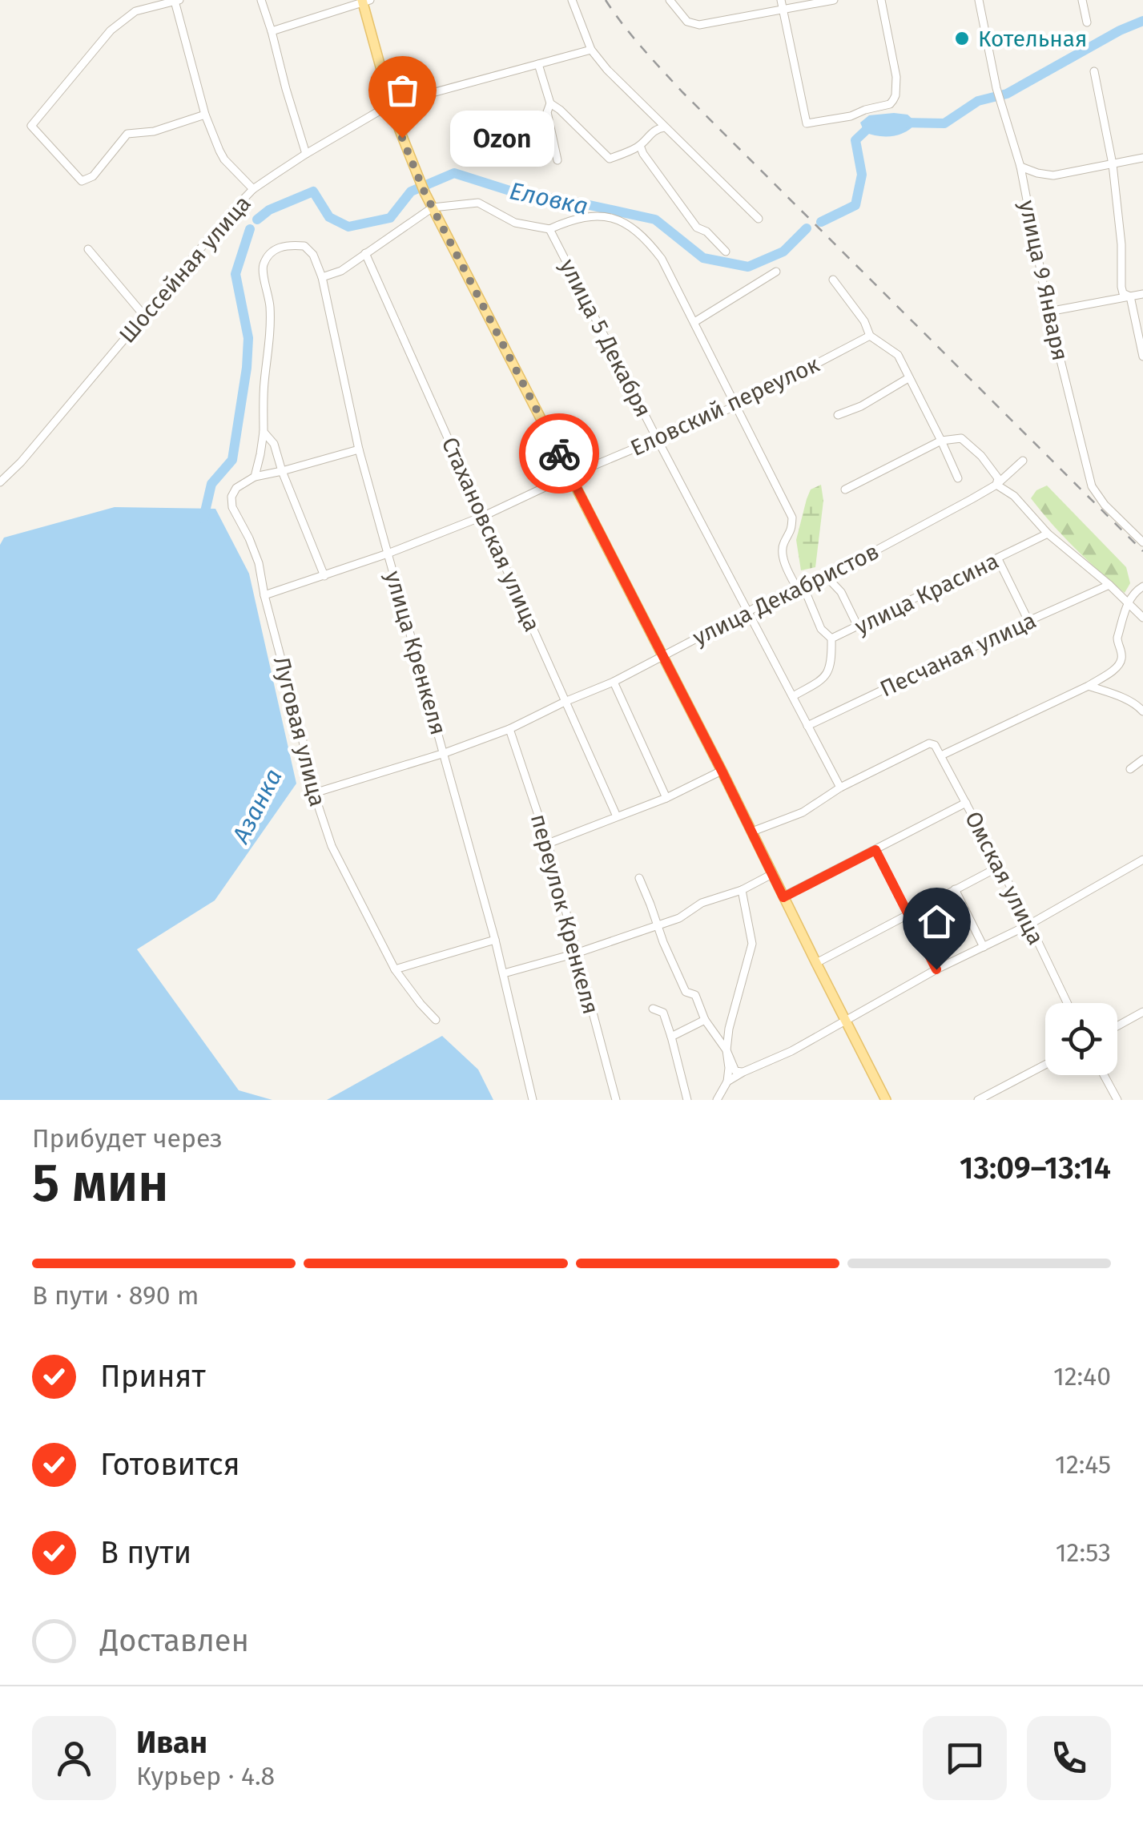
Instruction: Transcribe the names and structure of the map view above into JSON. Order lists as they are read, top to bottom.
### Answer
{
  "streets": {
    "street": [
      "Шоссейная улица",
      "улица 9 Января",
      "улица 5 Декабря",
      "Еловский переулок",
      "Стахановская улица",
      "улица Красина",
      "улица Декабристов",
      "улица Кренкеля",
      "Песчаная улица",
      "Луговая улица",
      "Омская улица",
      "переулок Кренкеля"
    ]
  },
  "crossings": [
    ["улица 5 Декабря", "Еловский переулок"],
    ["улица 5 Декабря", "улица Красина"],
    ["улица 5 Декабря", "улица Декабристов"],
    ["улица 5 Декабря", "Песчаная улица"],
    ["улица 5 Декабря", "Омская улица"],
    ["Еловский переулок", "Стахановская улица"],
    ["Еловский переулок", "улица Кренкеля"],
    ["Еловский переулок", "Луговая улица"],
    ["Стахановская улица", "улица Декабристов"],
    ["улица Декабристов", "улица Кренкеля"],
    ["улица Декабристов", "Луговая улица"],
    ["улица Декабристов", "переулок Кренкеля"],
    ["улица Кренкеля", "Луговая улица"]
  ],
  "water": ["Еловка", "Азанка"],
  "places": ["Котельная", "Ozon"],
  "page": {
    "bubble": "Ozon",
    "heading": ["5 мин", "Прибудет через", "13:09–13:14"],
    "panel": ["Иван", "Курьер · 4.8"],
    "bar": "В пути · 890 m",
    "list": [
      ["Принят", "12:40"],
      ["Готовится", "12:45"],
      ["В пути", "12:53"],
      "Доставлен"
    ]
  }
}
